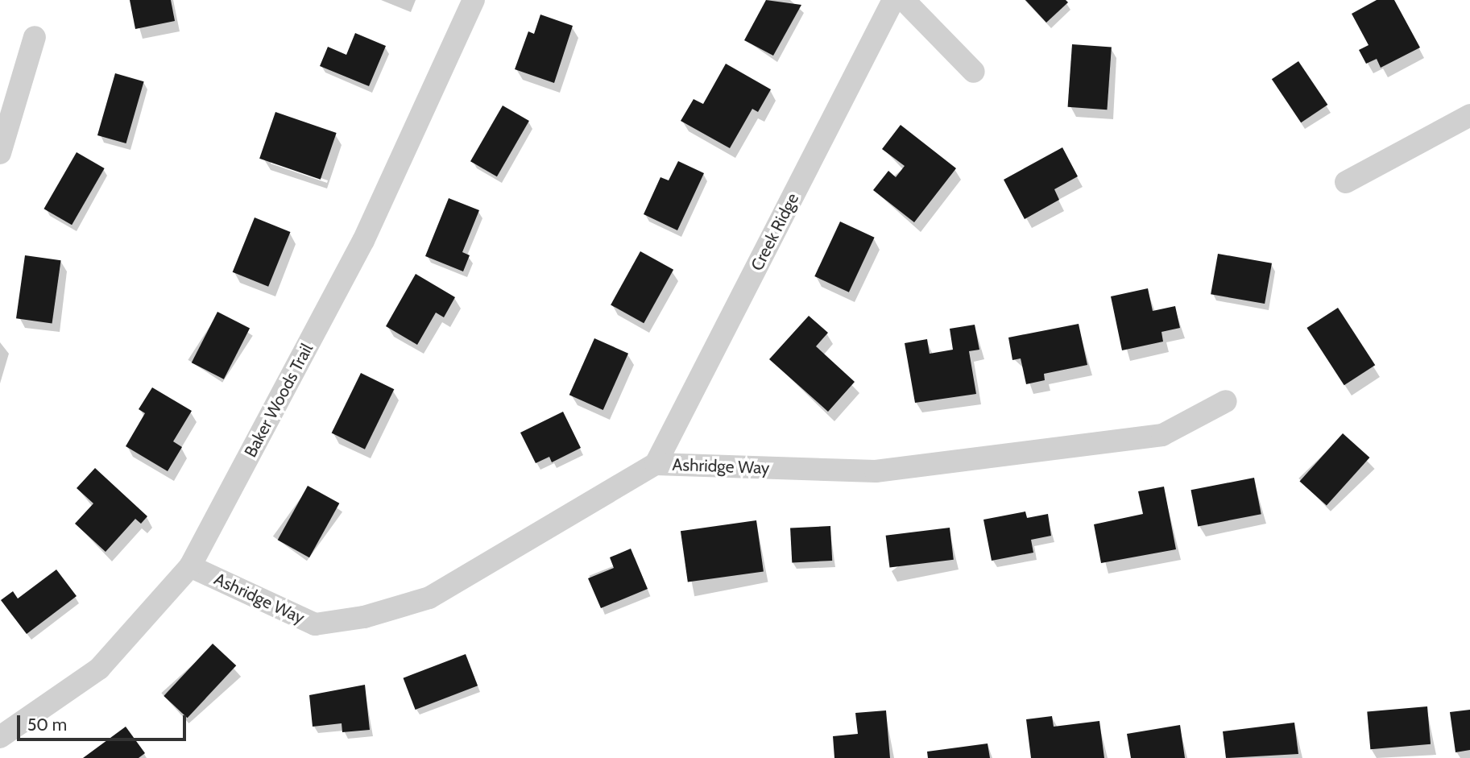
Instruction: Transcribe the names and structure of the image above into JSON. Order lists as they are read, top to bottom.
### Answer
{
  "streets": {
    "street": ["Creek Ridge", "Baker Woods Trail", "Ashridge Way"]
  },
  "crossings": [
    ["Creek Ridge", "Ashridge Way"],
    ["Baker Woods Trail", "Ashridge Way"]
  ],
  "scale_bar": "50 m"
}
